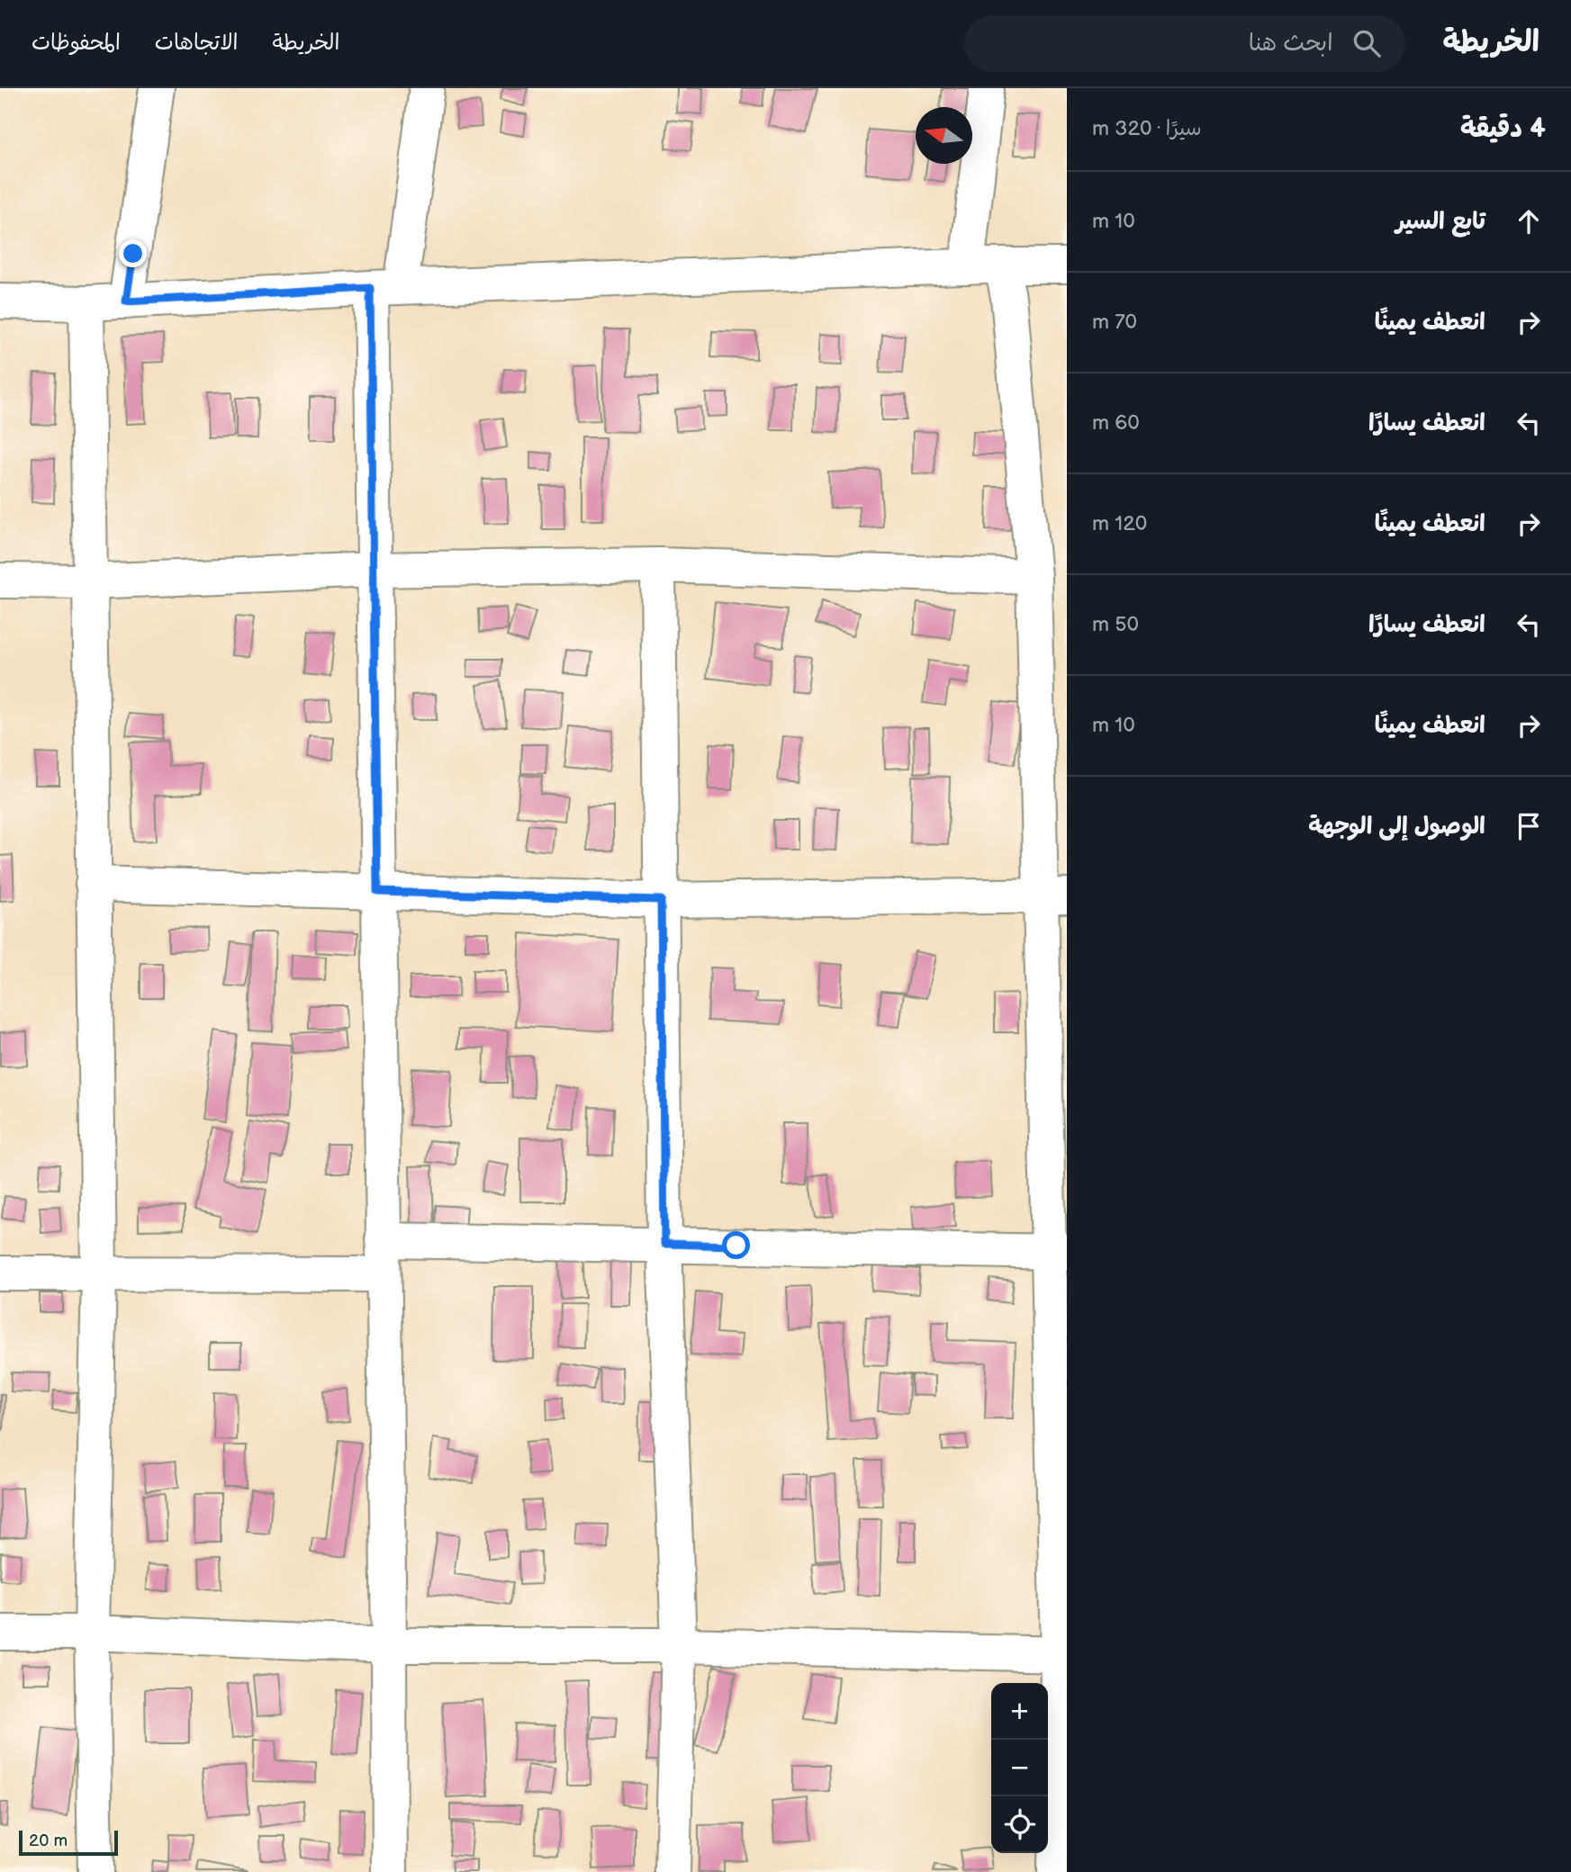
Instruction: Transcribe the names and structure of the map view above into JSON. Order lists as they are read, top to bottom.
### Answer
{
  "scale_bar": "20 m",
  "north": "left",
  "page": {
    "header": "الخريطة",
    "search": "ابحث هنا",
    "nav": ["الخريطة", "الاتجاهات", "المحفوظات"],
    "heading": ["4 دقيقة", "سيرًا · 320 m"],
    "list": [
      ["تابع السير", "10 m"],
      ["انعطف يمينًا", "70 m"],
      ["انعطف يسارًا", "60 m"],
      ["انعطف يمينًا", "120 m"],
      ["انعطف يسارًا", "50 m"],
      ["انعطف يمينًا", "10 m"],
      "الوصول إلى الوجهة"
    ],
    "map_buttons": ["+", "−"],
    "scale": "20 m"
  }
}
